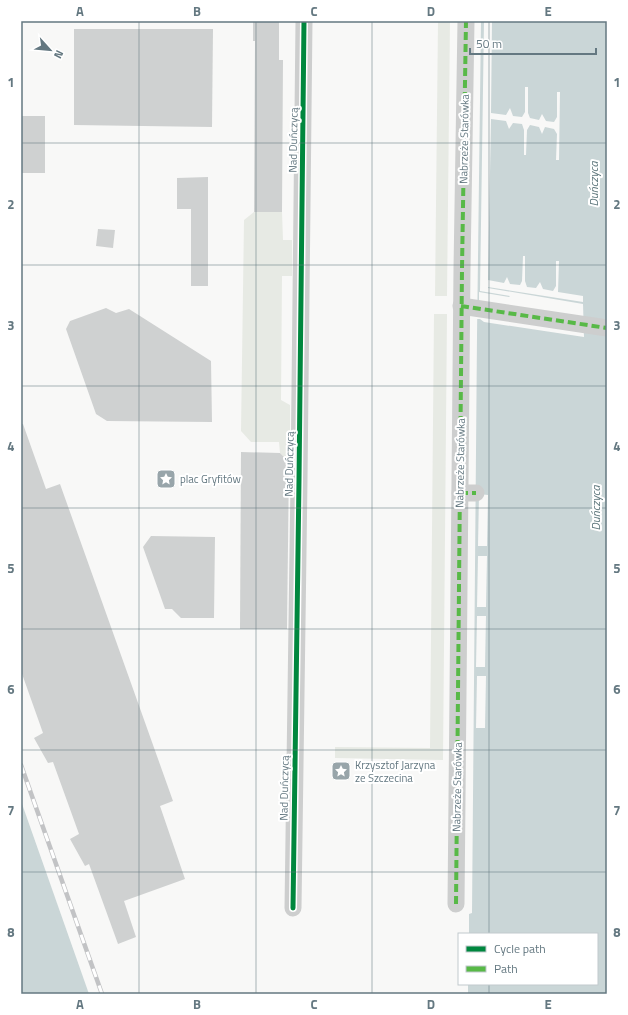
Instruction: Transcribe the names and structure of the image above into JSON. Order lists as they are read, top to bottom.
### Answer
{
  "streets": {
    "street": ["Nabrzeże Starówka", "Nad Duńczycą"]
  },
  "water": ["Duńczyca"],
  "places": {
    "place": ["plac Gryfitów", "Krzysztof Jarzyna ze Szczecina"]
  },
  "legend": ["Cycle path", "Path"],
  "scale_bar": "50 m",
  "north": "bottom right",
  "grid": {
    "columns": [
      "A",
      "B",
      "C",
      "D",
      "E"
    ],
    "rows": [
      "1",
      "2",
      "3",
      "4",
      "5",
      "6",
      "7",
      "8"
    ]
  }
}
